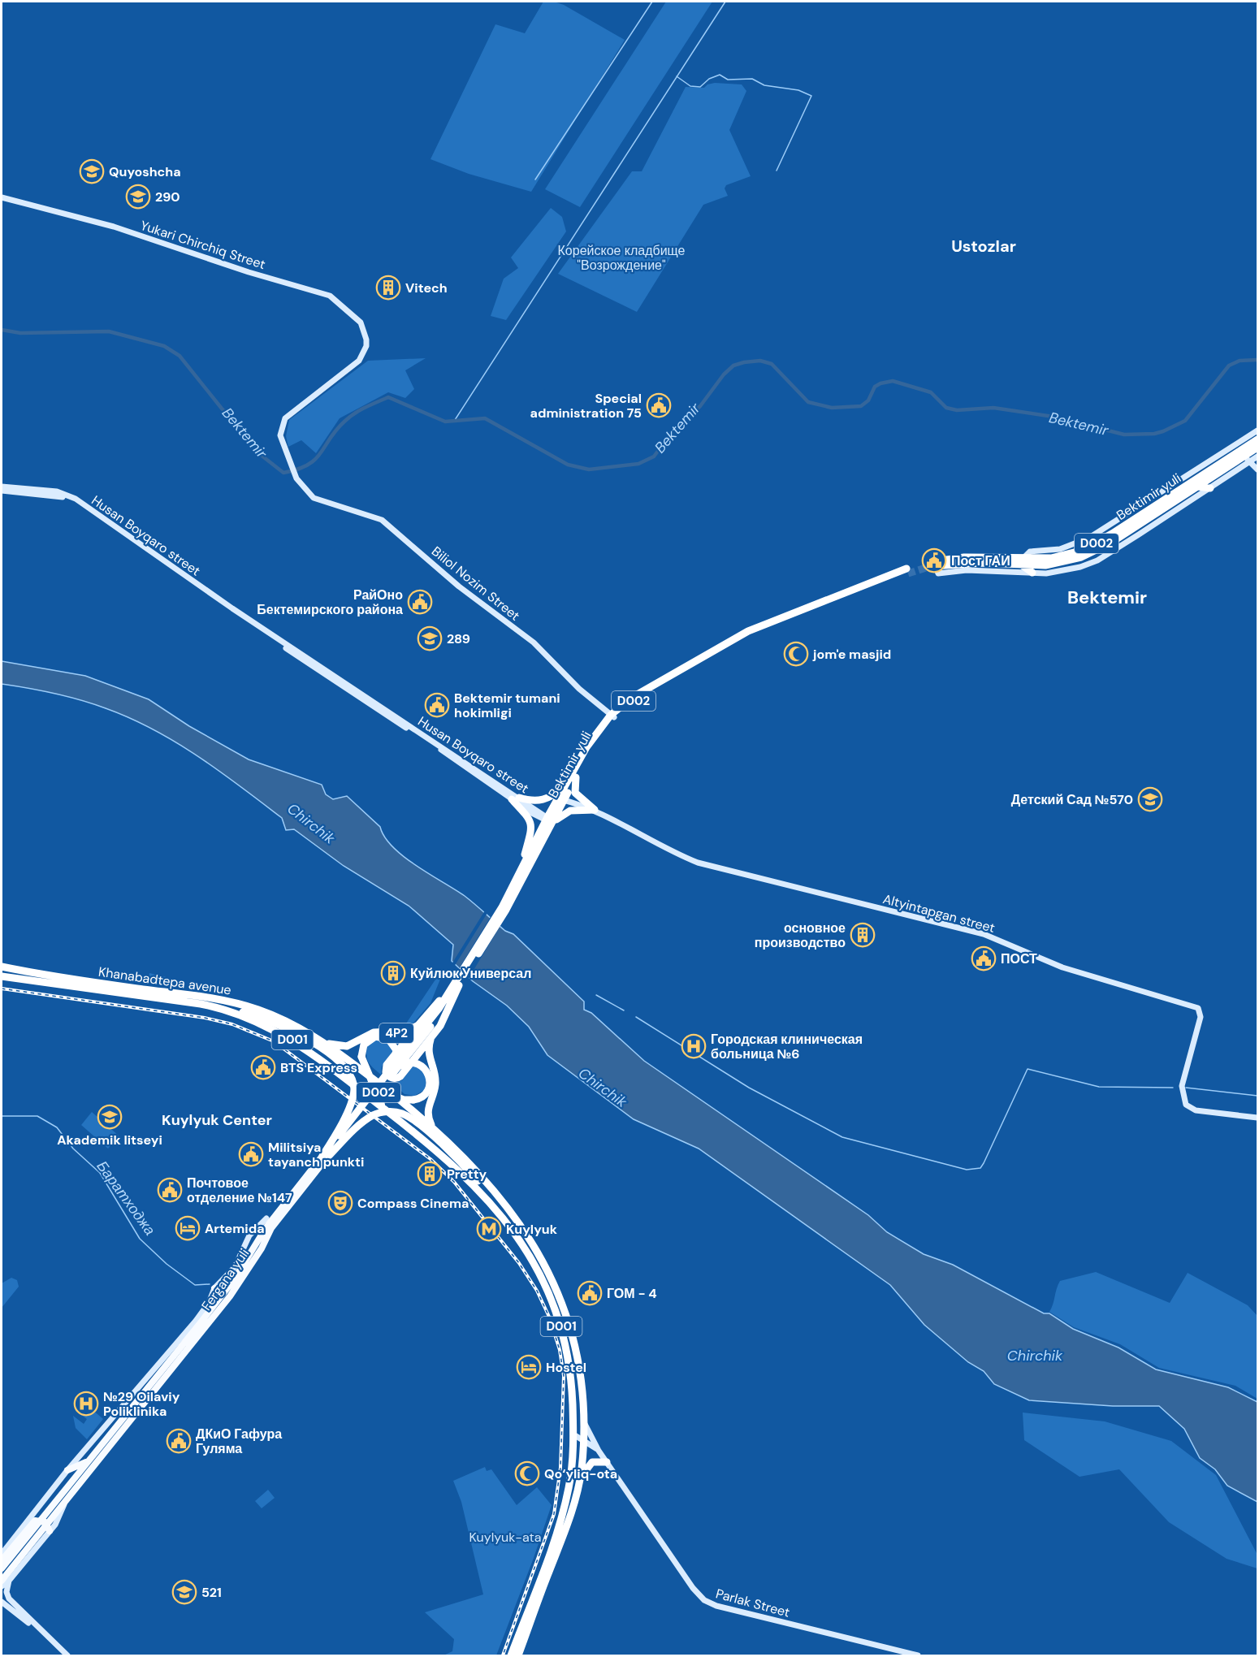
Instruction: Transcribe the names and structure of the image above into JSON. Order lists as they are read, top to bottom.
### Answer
{
  "streets": {
    "highway": [
      "Bektimir yuli",
      "D002",
      "Khanabadtepa avenue",
      "4P2",
      "D001",
      "Fergana yuli"
    ],
    "street": [
      "Yukari Chirchiq Street",
      "Husan Boyqaro street",
      "Biliol Nozim Street",
      "Altyintapgan street",
      "Parlak Street"
    ]
  },
  "crossings": [
    ["Yukari Chirchiq Street", "Biliol Nozim Street"],
    ["Bektimir yuli", "Husan Boyqaro street"],
    ["Bektimir yuli", "Biliol Nozim Street"],
    ["Bektimir yuli", "4P2"],
    ["Bektimir yuli", "Fergana yuli"],
    ["Khanabadtepa avenue", "4P2"],
    ["Khanabadtepa avenue", "Parlak Street"],
    ["4P2", "Fergana yuli"]
  ],
  "districts": ["Ustozlar", "Bektemir", "Kuylyuk Center"],
  "water": ["Bektemir", "Chirchik", "Баратходжа"],
  "parks": ["Корейское кладбище \"Возрождение\"", "Kuylyuk-ata"],
  "places": {
    "school or university": [
      "Quyoshcha",
      "290",
      "289",
      "Детский Сад №570",
      "Akademik litseyi",
      "521"
    ],
    "building": [
      "Vitech",
      "основное производство",
      "Куйлюк Универсал",
      "Pretty"
    ],
    "public building": [
      "Special administration 75",
      "Пост ГАИ",
      "РайОно Бектемирского района",
      "Bektemir tumani hokimligi",
      "ПОСТ",
      "BTS Express",
      "Militsiya tayanch punkti",
      "Почтовое отделение №147",
      "ГОМ - 4",
      "ДКиО Гафура Гуляма"
    ],
    "mosque": ["jom'e masjid", "Qo‘yliq-ota"],
    "hospital": ["Городская клиническая больница №6", "№29 Oilaviy Poliklinika"],
    "theatre": ["Compass Cinema"],
    "hotel": ["Artemida", "Hostel"],
    "metro station": ["Kuylyuk"]
  }
}
